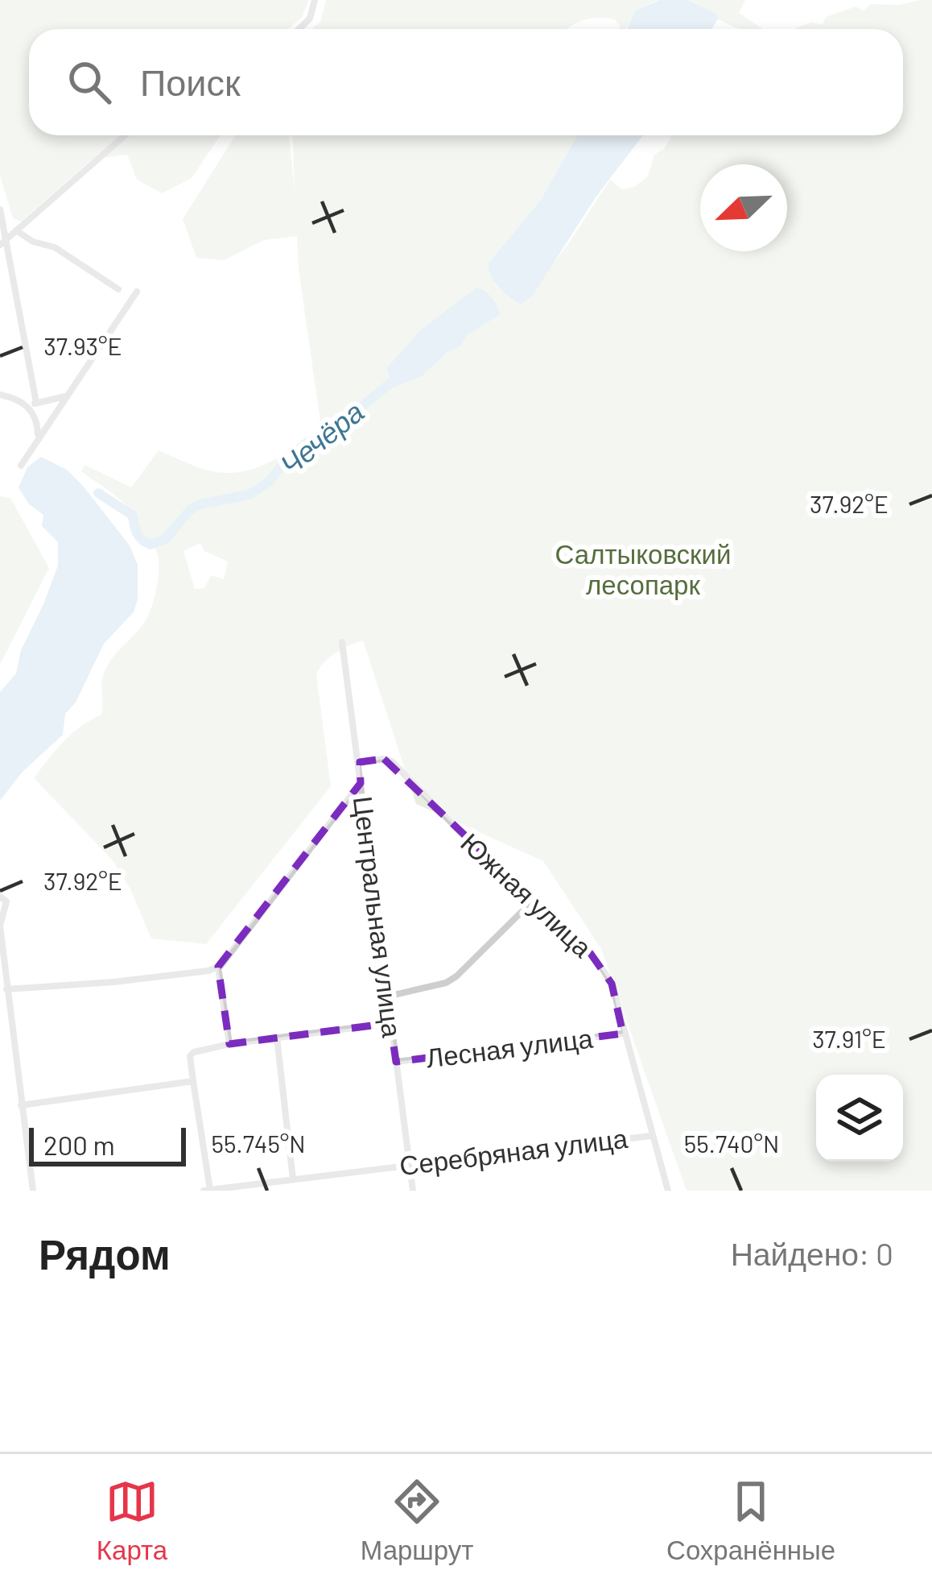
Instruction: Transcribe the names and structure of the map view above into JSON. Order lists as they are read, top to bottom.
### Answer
{
  "streets": {
    "street": [
      "Южная улица",
      "Центральная улица",
      "Лесная улица",
      "Серебряная улица"
    ]
  },
  "crossings": [
    ["Южная улица", "Центральная улица"],
    ["Южная улица", "Лесная улица"],
    ["Южная улица", "Серебряная улица"],
    ["Центральная улица", "Лесная улица"],
    ["Центральная улица", "Серебряная улица"]
  ],
  "water": ["Чечёра"],
  "parks": ["Салтыковский лесопарк"],
  "scale_bar": "200 m",
  "north": "bottom left",
  "page": {
    "search": "Поиск",
    "scale": "200 m",
    "heading": ["Рядом", "Найдено: 0"],
    "nav": ["Карта", "Маршрут", "Сохранённые"]
  },
  "coordinates": [
    "37.93°E",
    "37.92°E",
    "37.91°E",
    "55.745°N",
    "55.740°N"
  ]
}
